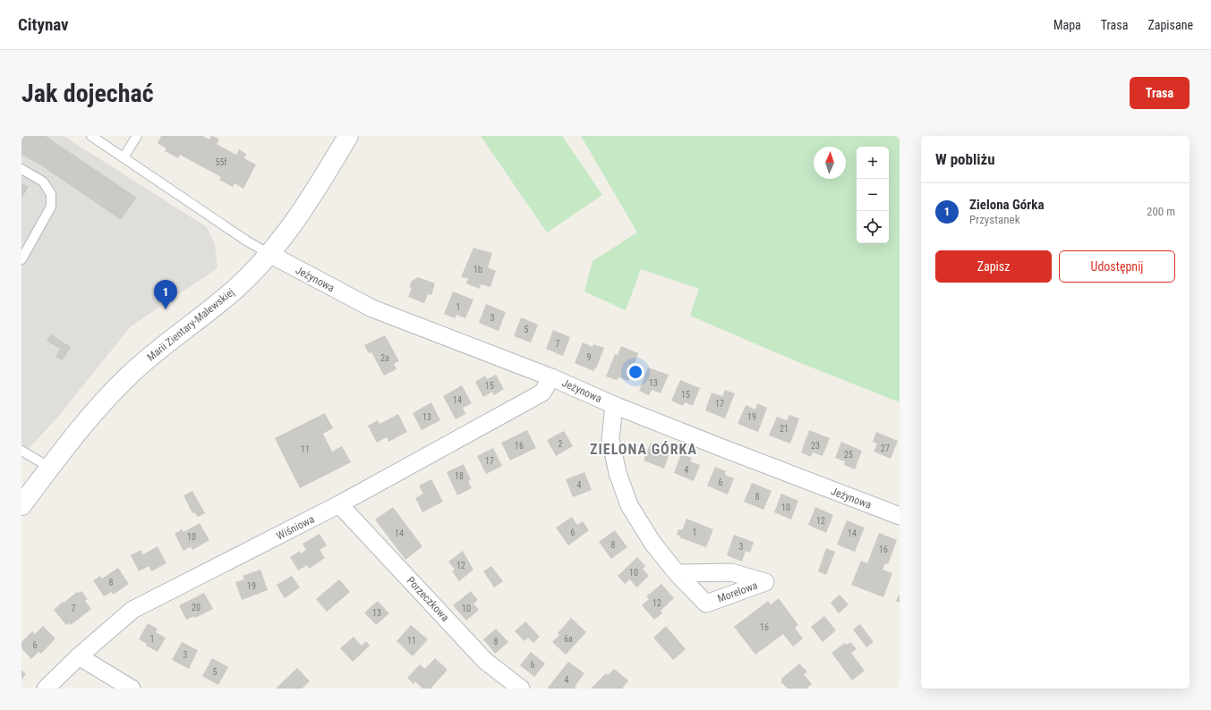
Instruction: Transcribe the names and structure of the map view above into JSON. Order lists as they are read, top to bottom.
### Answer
{
  "streets": {
    "street": [
      "Jeżynowa",
      "Marii Zientary-Malewskiej",
      "Wiśniowa",
      "Porzeczkowa"
    ]
  },
  "crossings": [
    ["Jeżynowa", "Marii Zientary-Malewskiej"],
    ["Jeżynowa", "Wiśniowa"],
    ["Wiśniowa", "Porzeczkowa"]
  ],
  "districts": ["ZIELONA GÓRKA"],
  "house_numbers": [
    "55f",
    "1b",
    "1",
    "3",
    "5",
    "7",
    "9",
    "2a",
    "13",
    "15",
    "15",
    "14",
    "17",
    "13",
    "19",
    "21",
    "2",
    "16",
    "23",
    "27",
    "11",
    "25",
    "17",
    "4",
    "18",
    "6",
    "4",
    "8",
    "10",
    "12",
    "6",
    "1",
    "14",
    "14",
    "10",
    "8",
    "3",
    "16",
    "12",
    "10",
    "8",
    "19",
    "12",
    "20",
    "7",
    "10",
    "13",
    "16",
    "1",
    "6a",
    "11",
    "8",
    "6",
    "3",
    "6",
    "5",
    "4"
  ],
  "north": "top",
  "page": {
    "header": "Citynav",
    "nav": ["Mapa", "Trasa", "Zapisane"],
    "buttons": [
      "Trasa",
      ["Zapisz", "Udostępnij"]
    ],
    "title": "Jak dojechać",
    "heading": "W pobliżu",
    "map_buttons": ["+", "−"],
    "list": [
      {
        "mark": "1",
        "name": "Zielona Górka",
        "note": "Przystanek",
        "value": "200 m"
      }
    ],
    "pins": "1"
  }
}
